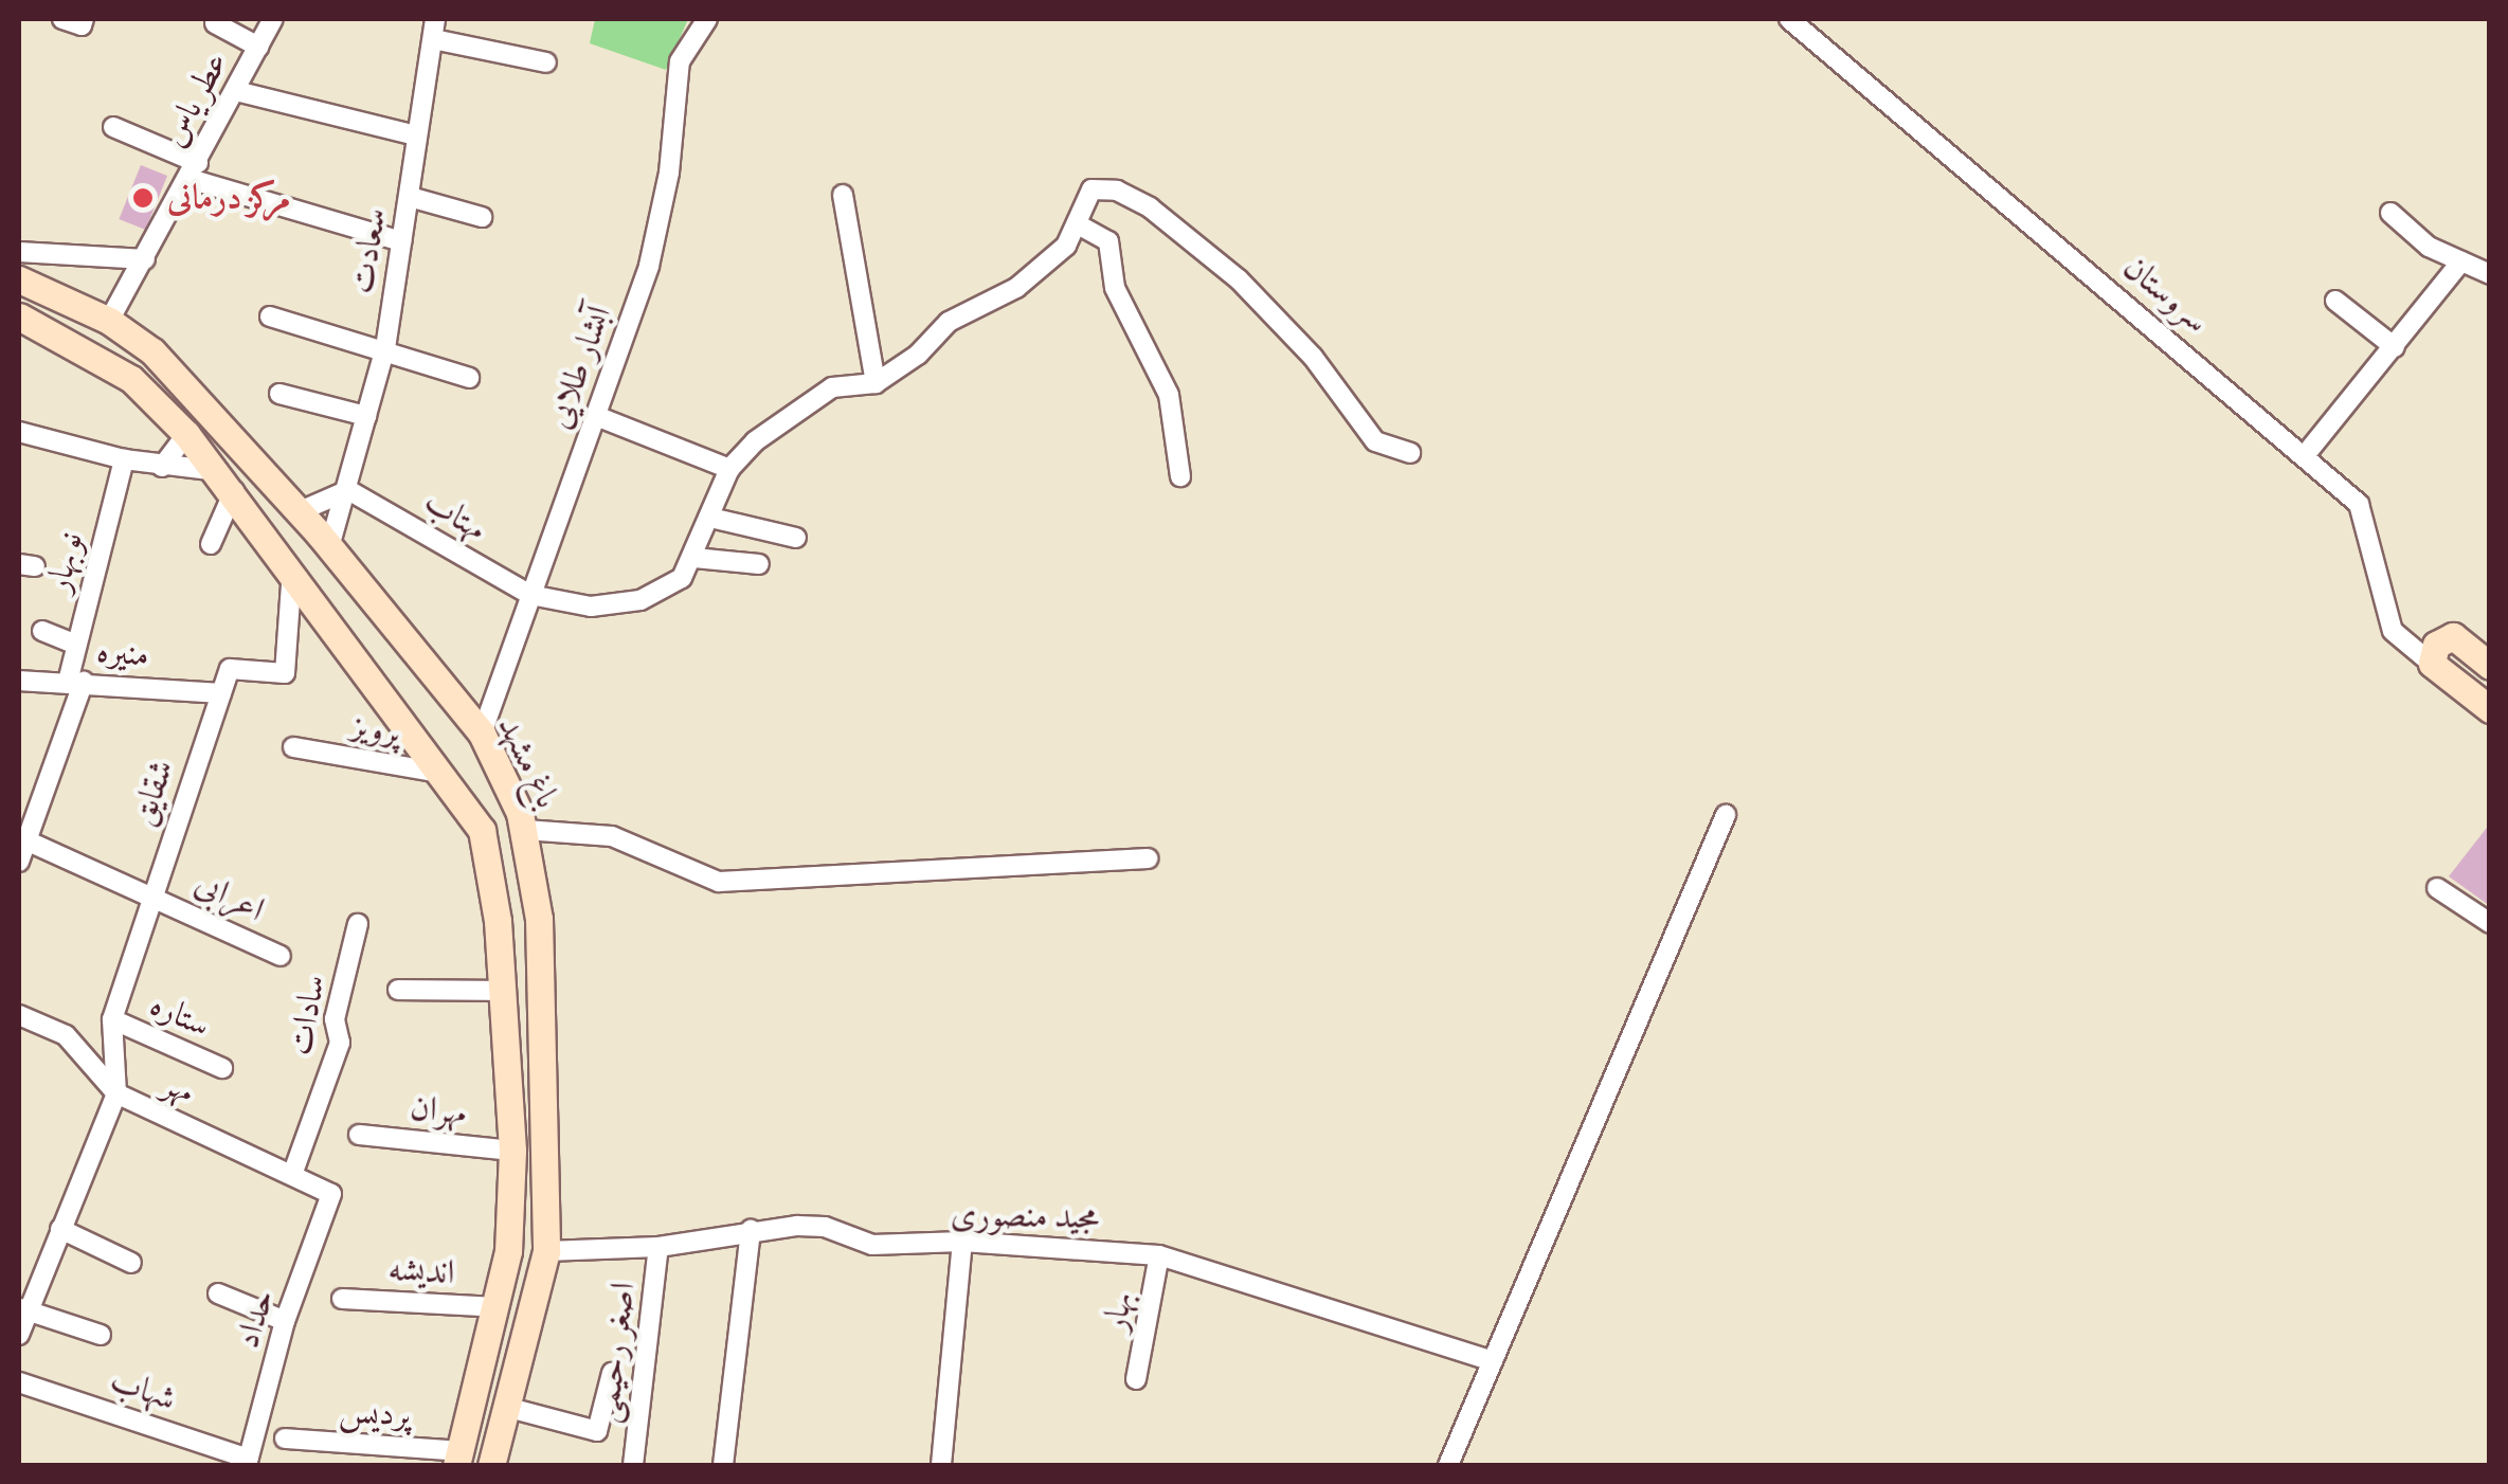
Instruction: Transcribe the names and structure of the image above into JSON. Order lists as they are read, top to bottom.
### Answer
{
  "streets": {
    "main road": ["سروستان", "باغ مشهد"],
    "street": [
      "عطر یاس",
      "سعادت",
      "آبشار طلایی",
      "مهتاب",
      "نوبهار",
      "منیره",
      "پرویز",
      "شقایق",
      "اعرابی",
      "ستاره",
      "سادات",
      "مهر",
      "مهران",
      "مجید منصوری",
      "اندیشه",
      "بهار",
      "حداد",
      "اصغر رحیمی",
      "شهاب",
      "پردیس"
    ]
  },
  "crossings": [
    ["عطر یاس", "باغ مشهد"],
    ["سعادت", "مهتاب"],
    ["سعادت", "باغ مشهد"],
    ["آبشار طلایی", "مهتاب"],
    ["آبشار طلایی", "باغ مشهد"],
    ["نوبهار", "منیره"],
    ["نوبهار", "اعرابی"],
    ["منیره", "شقایق"],
    ["پرویز", "باغ مشهد"],
    ["باغ مشهد", "مهران"],
    ["باغ مشهد", "مجید منصوری"],
    ["باغ مشهد", "اندیشه"],
    ["باغ مشهد", "پردیس"],
    ["شقایق", "اعرابی"],
    ["شقایق", "ستاره"],
    ["شقایق", "مهر"],
    ["سادات", "مهر"],
    ["مهر", "حداد"],
    ["مجید منصوری", "بهار"],
    ["مجید منصوری", "اصغر رحیمی"],
    ["حداد", "شهاب"]
  ],
  "places": ["مرکز درمانی"]
}
